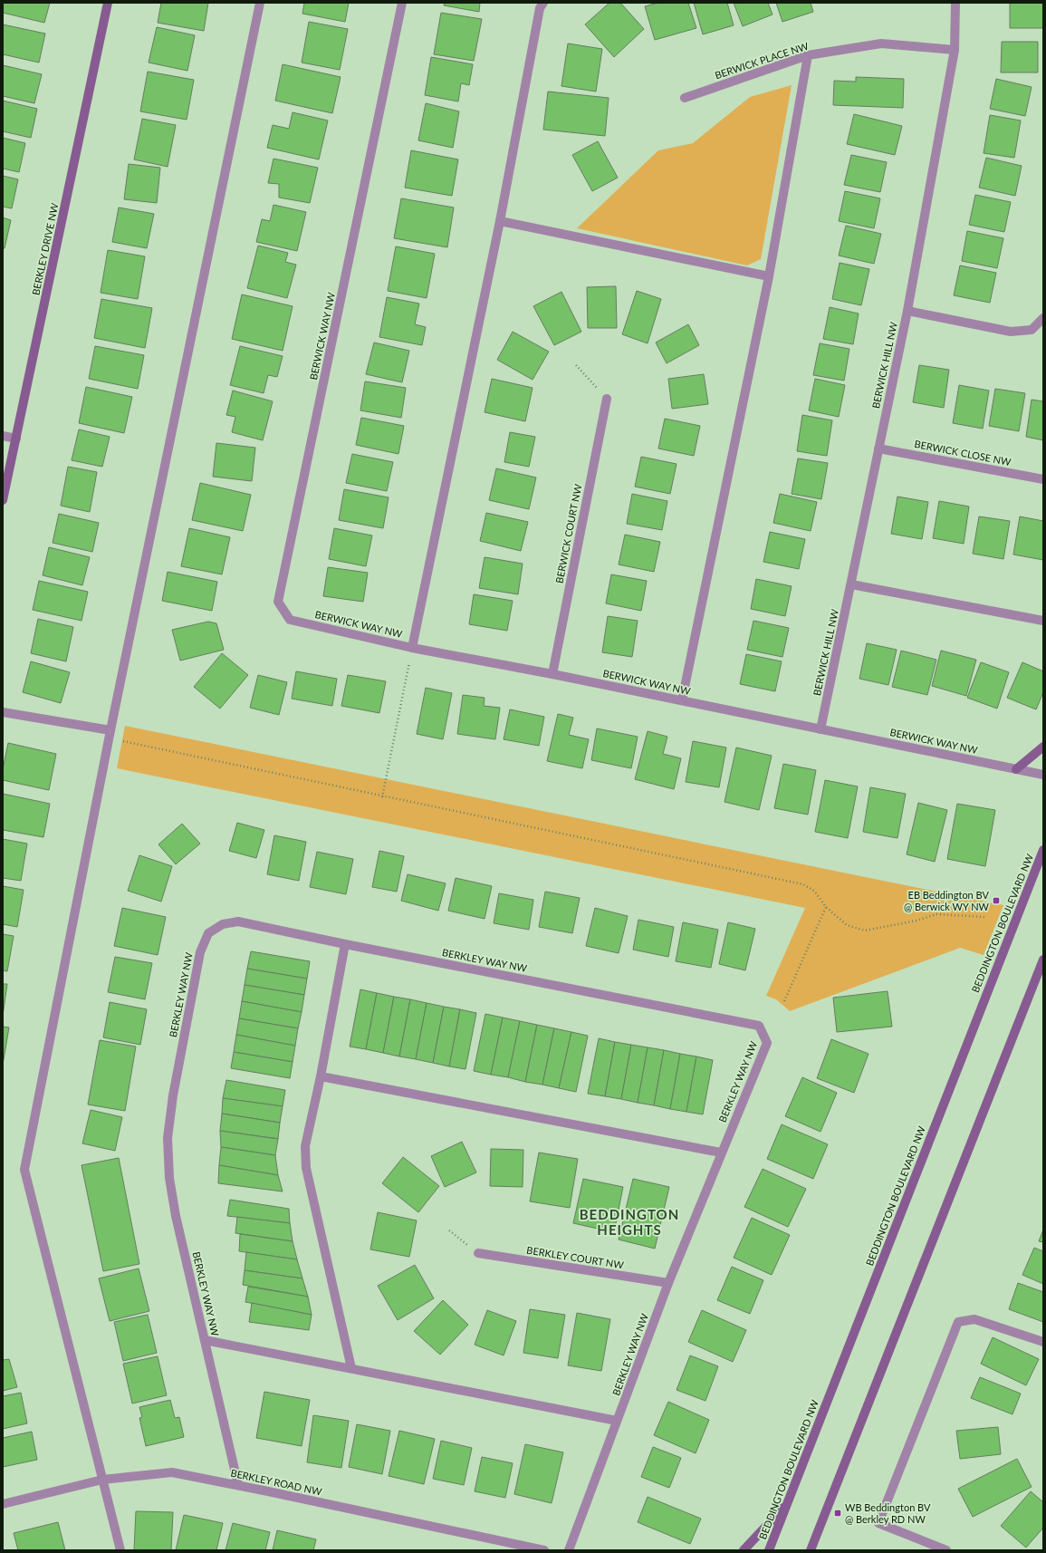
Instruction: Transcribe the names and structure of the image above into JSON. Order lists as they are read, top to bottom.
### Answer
{
  "streets": {
    "main road": ["BERKLEY DRIVE NW", "BEDDINGTON BOULEVARD NW"],
    "street": [
      "BERWICK PLACE NW",
      "BERWICK WAY NW",
      "BERWICK HILL NW",
      "BERWICK CLOSE NW",
      "BERWICK COURT NW",
      "BERKLEY WAY NW",
      "BERKLEY COURT NW",
      "BERKLEY ROAD NW"
    ]
  },
  "crossings": [
    ["BERWICK PLACE NW", "BERWICK HILL NW"],
    ["BERWICK WAY NW", "BERWICK HILL NW"],
    ["BERWICK WAY NW", "BERWICK COURT NW"],
    ["BERWICK HILL NW", "BERWICK CLOSE NW"],
    ["BERKLEY WAY NW", "BERKLEY COURT NW"],
    ["BERKLEY WAY NW", "BERKLEY ROAD NW"]
  ],
  "districts": ["BEDDINGTON HEIGHTS"],
  "places": {
    "transit": ["EB Beddington BV @ Berwick WY NW", "WB Beddington BV @ Berkley RD NW"]
  }
}
